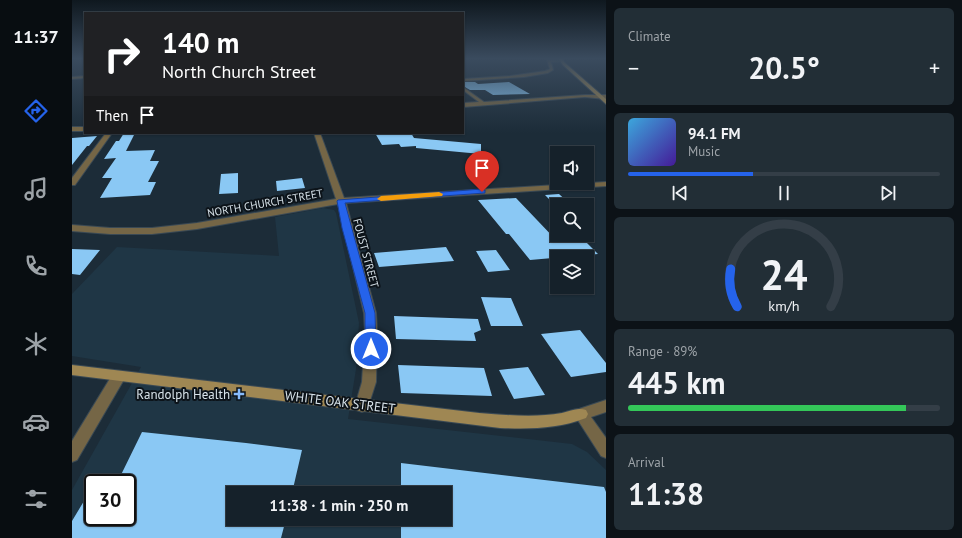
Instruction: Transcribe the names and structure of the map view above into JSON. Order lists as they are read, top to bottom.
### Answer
{
  "streets": {
    "street": ["NORTH CHURCH STREET", "FOUST STREET", "WHITE OAK STREET"]
  },
  "crossings": [
    ["NORTH CHURCH STREET", "FOUST STREET"],
    ["FOUST STREET", "WHITE OAK STREET"]
  ],
  "places": {
    "health": ["Randolph Health"]
  },
  "page": {
    "tabs": "11:37",
    "tile": [
      "Climate",
      ["Range · 89%", "445 km"],
      ["Arrival", "11:38"]
    ],
    "turn": ["140 m", "North Church Street"],
    "heat": ["−", "20.5°", "+"],
    "then": "Then",
    "song": ["94.1 FM", "Music"],
    "limit": "30",
    "trip": "11:38 · 1 min · 250 m",
    "gauge": ["24", "km/h"]
  }
}
